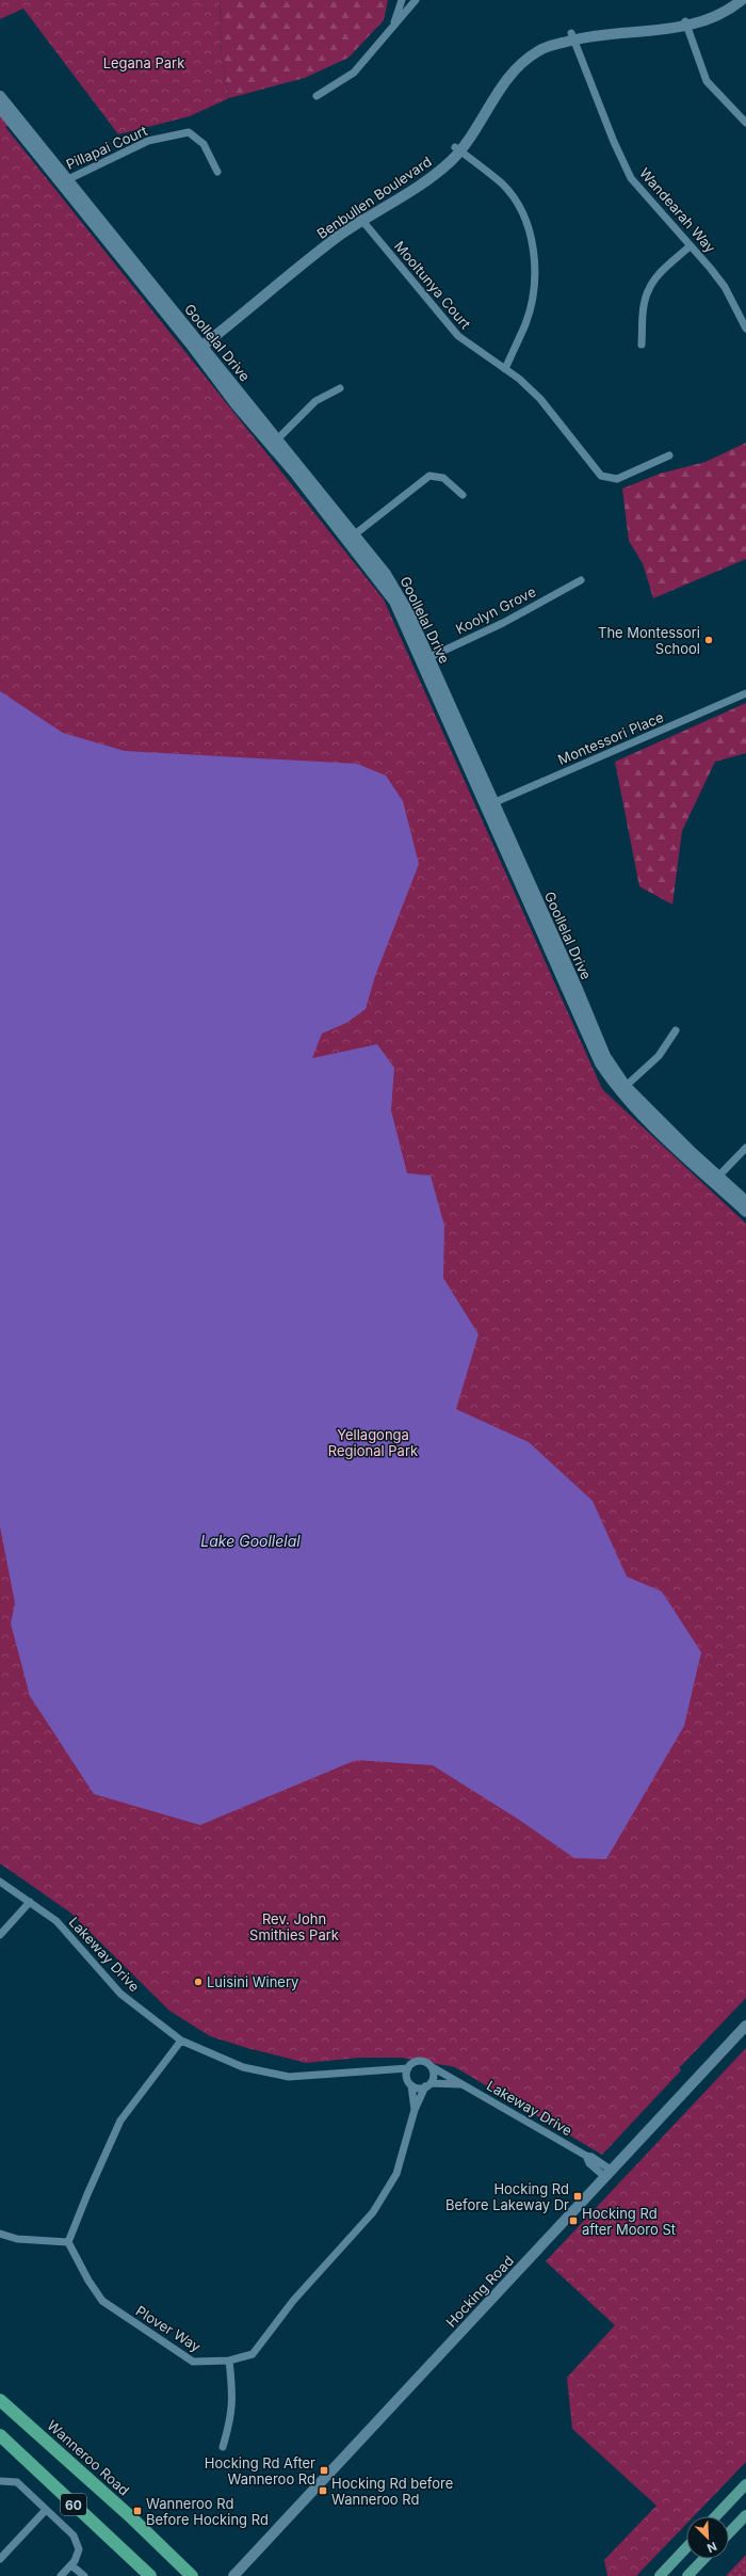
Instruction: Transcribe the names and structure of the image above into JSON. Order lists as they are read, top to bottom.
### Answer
{
  "streets": {
    "highway": ["Wanneroo Road", "60"],
    "street": [
      "Pillapai Court",
      "Benbullen Boulevard",
      "Wandearah Way",
      "Mooltunya Court",
      "Goollelal Drive",
      "Koolyn Grove",
      "Montessori Place",
      "Lakeway Drive",
      "Hocking Road",
      "Plover Way"
    ]
  },
  "crossings": [
    ["Pillapai Court", "Goollelal Drive"],
    ["Benbullen Boulevard", "Wandearah Way"],
    ["Benbullen Boulevard", "Mooltunya Court"],
    ["Benbullen Boulevard", "Goollelal Drive"],
    ["Goollelal Drive", "Koolyn Grove"],
    ["Goollelal Drive", "Montessori Place"],
    ["Lakeway Drive", "Hocking Road"],
    ["Lakeway Drive", "Plover Way"]
  ],
  "water": ["Lake Goollelal"],
  "parks": ["Legana Park", "Yellagonga Regional Park", "Rev. John Smithies Park"],
  "places": {
    "other": ["The Montessori School", "Luisini Winery"],
    "transit": [
      "Hocking Rd Before Lakeway Dr",
      "Hocking Rd after Mooro St",
      "Hocking Rd After Wanneroo Rd",
      "Hocking Rd before Wanneroo Rd",
      "Wanneroo Rd Before Hocking Rd"
    ]
  },
  "north": "bottom right"
}
